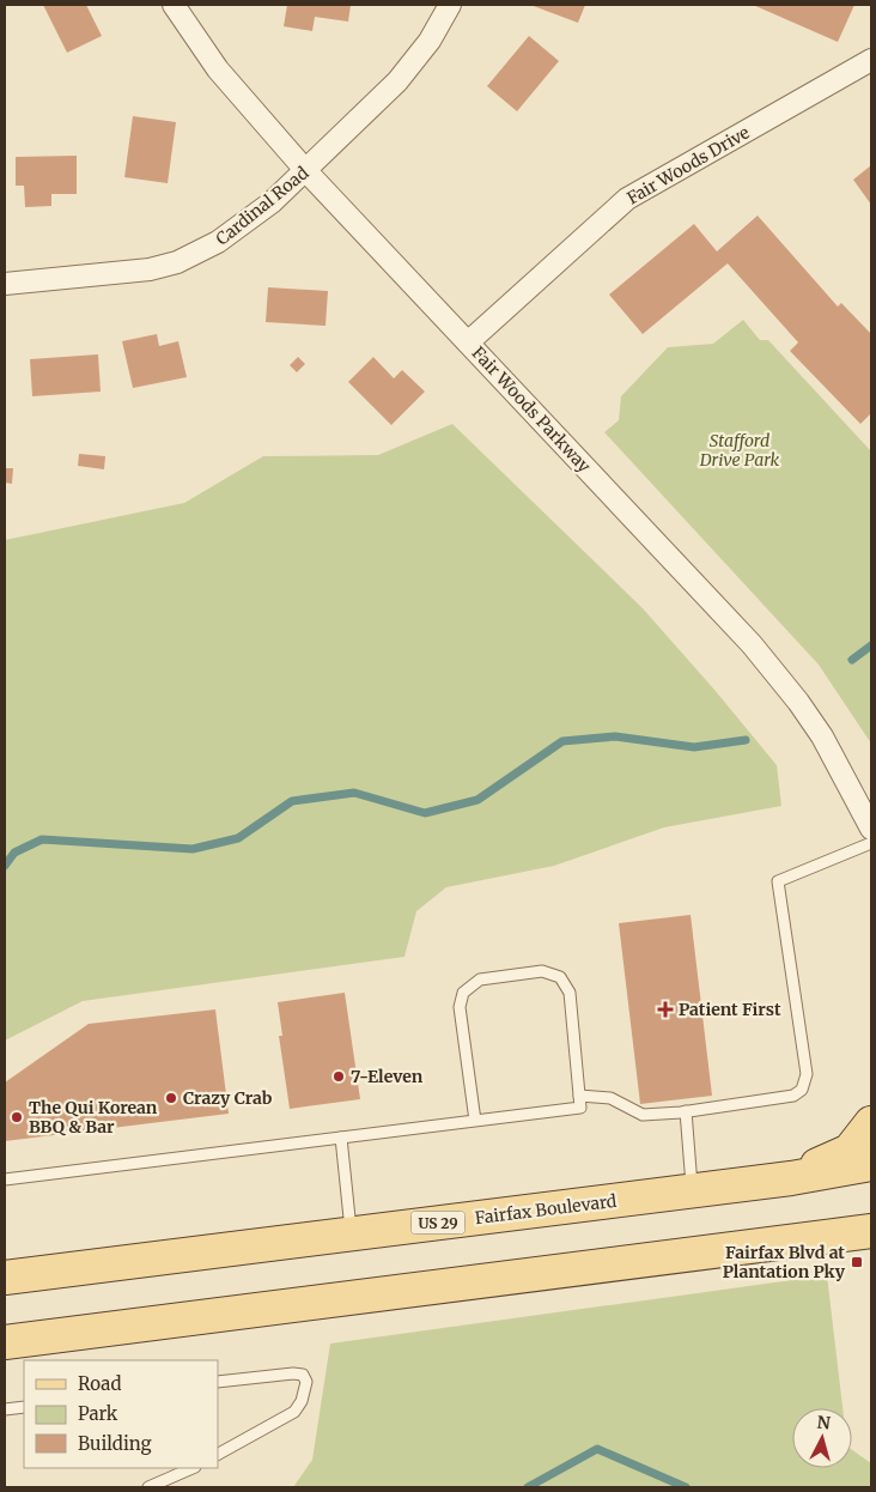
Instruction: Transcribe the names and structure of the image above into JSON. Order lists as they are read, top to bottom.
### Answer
{
  "streets": {
    "main road": ["Fairfax Boulevard", "US 29"],
    "street": ["Fair Woods Drive", "Cardinal Road", "Fair Woods Parkway"]
  },
  "crossings": [
    ["Fair Woods Drive", "Fair Woods Parkway"],
    ["Cardinal Road", "Fair Woods Parkway"]
  ],
  "parks": ["Stafford Drive Park"],
  "places": {
    "health": ["Patient First"],
    "other": ["7-Eleven", "Crazy Crab", "The Qui Korean BBQ & Bar"],
    "transit": ["Fairfax Blvd at Plantation Pky"]
  },
  "legend": ["Road", "Park", "Building"],
  "north": "top"
}
